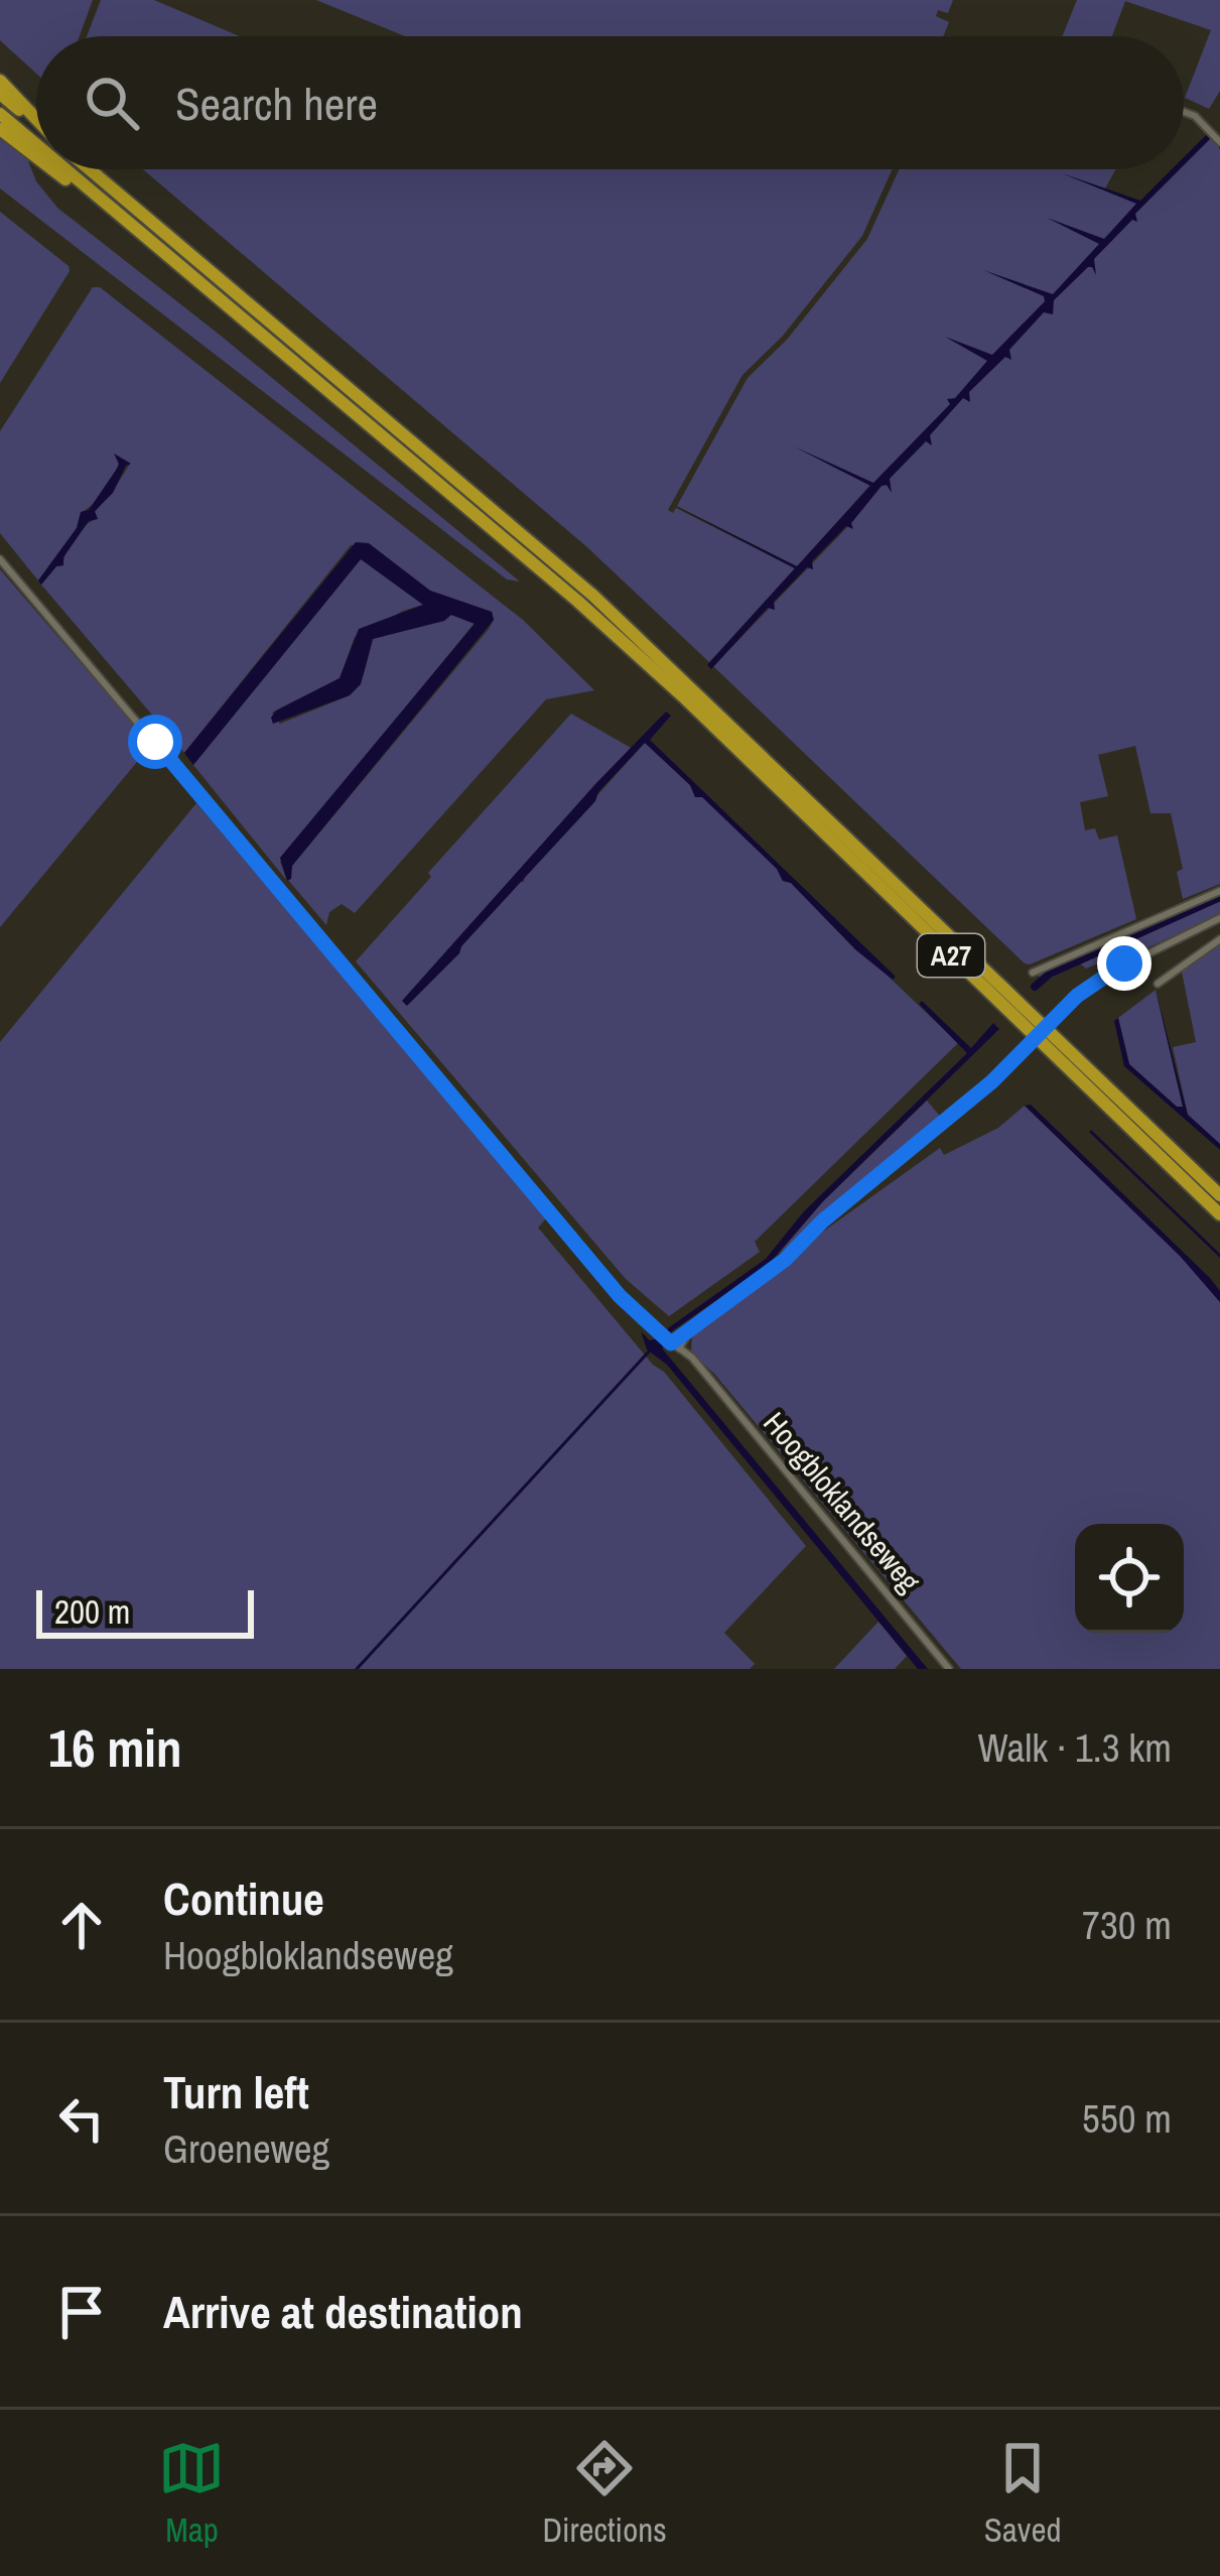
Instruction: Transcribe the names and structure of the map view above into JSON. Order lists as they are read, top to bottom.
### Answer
{
  "streets": {
    "highway": ["A27"],
    "street": ["Hoogbloklandseweg"]
  },
  "scale_bar": "200 m",
  "page": {
    "search": "Search here",
    "scale": "200 m",
    "heading": ["16 min", "Walk · 1.3 km"],
    "list": [
      ["Continue", "Hoogbloklandseweg", "730 m"],
      ["Turn left", "Groeneweg", "550 m"],
      "Arrive at destination"
    ],
    "nav": ["Map", "Directions", "Saved"]
  }
}
